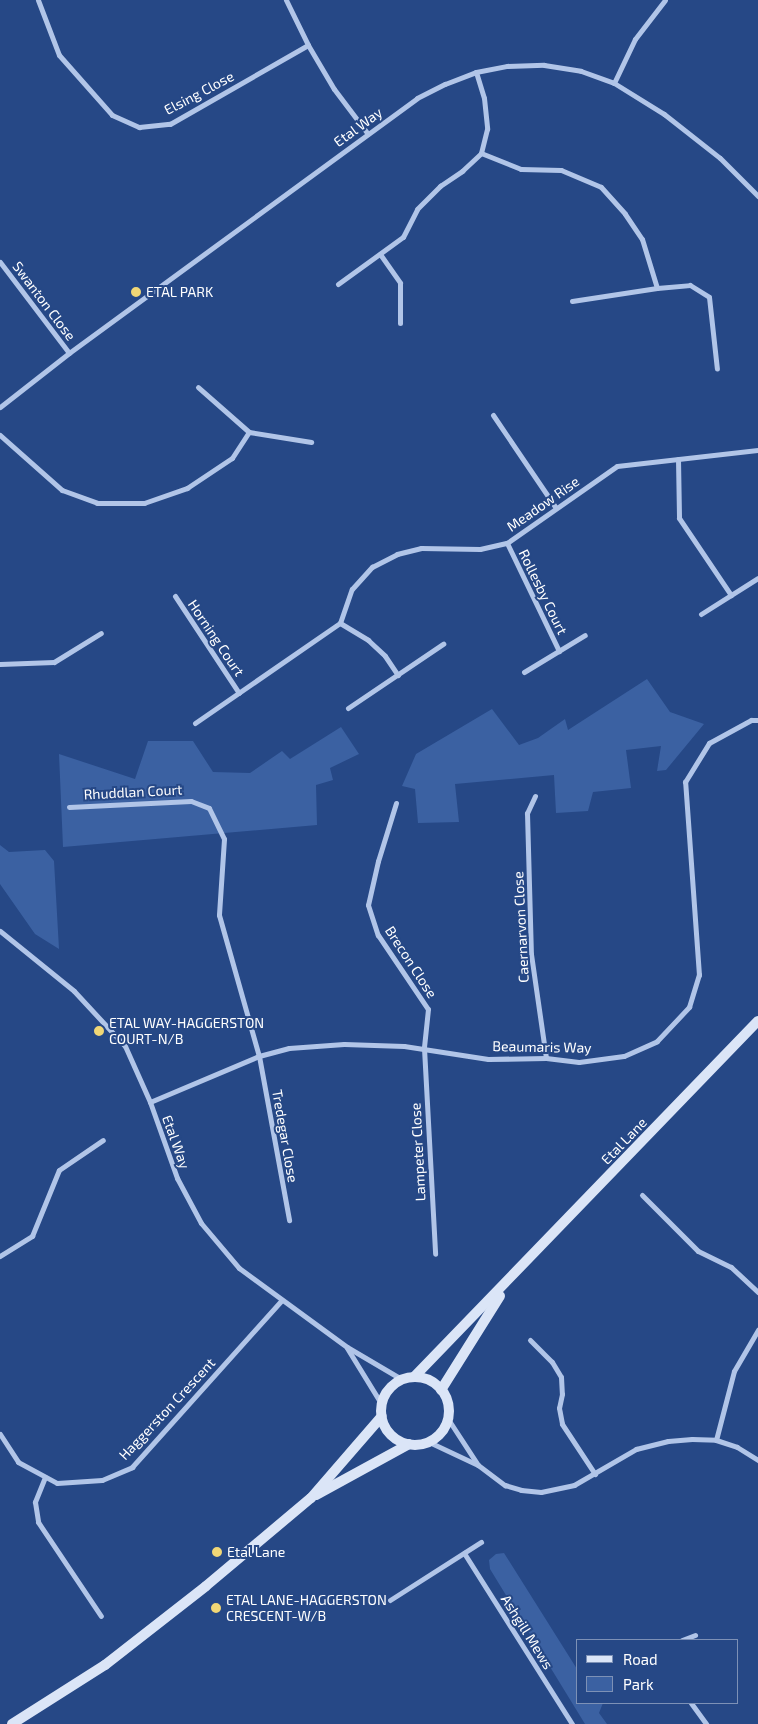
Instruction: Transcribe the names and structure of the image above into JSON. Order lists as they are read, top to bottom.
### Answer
{
  "streets": {
    "street": [
      "Elsing Close",
      "Etal Way",
      "Swanton Close",
      "Meadow Rise",
      "Rollesby Court",
      "Horning Court",
      "Rhuddlan Court",
      "Caernarvon Close",
      "Brecon Close",
      "Beaumaris Way",
      "Tredegar Close",
      "Etal Lane",
      "Lampeter Close",
      "Haggerston Crescent",
      "Ashgill Mews"
    ]
  },
  "crossings": [
    ["Etal Way", "Swanton Close"],
    ["Etal Way", "Beaumaris Way"],
    ["Etal Way", "Etal Lane"],
    ["Etal Way", "Haggerston Crescent"],
    ["Meadow Rise", "Rollesby Court"],
    ["Rhuddlan Court", "Beaumaris Way"],
    ["Rhuddlan Court", "Tredegar Close"],
    ["Caernarvon Close", "Beaumaris Way"],
    ["Brecon Close", "Beaumaris Way"],
    ["Brecon Close", "Lampeter Close"],
    ["Beaumaris Way", "Tredegar Close"],
    ["Beaumaris Way", "Lampeter Close"]
  ],
  "places": [
    "ETAL PARK",
    "ETAL WAY-HAGGERSTON COURT-N/B",
    "Etal Lane",
    "ETAL LANE-HAGGERSTON CRESCENT-W/B"
  ],
  "legend": ["Road", "Park"]
}
